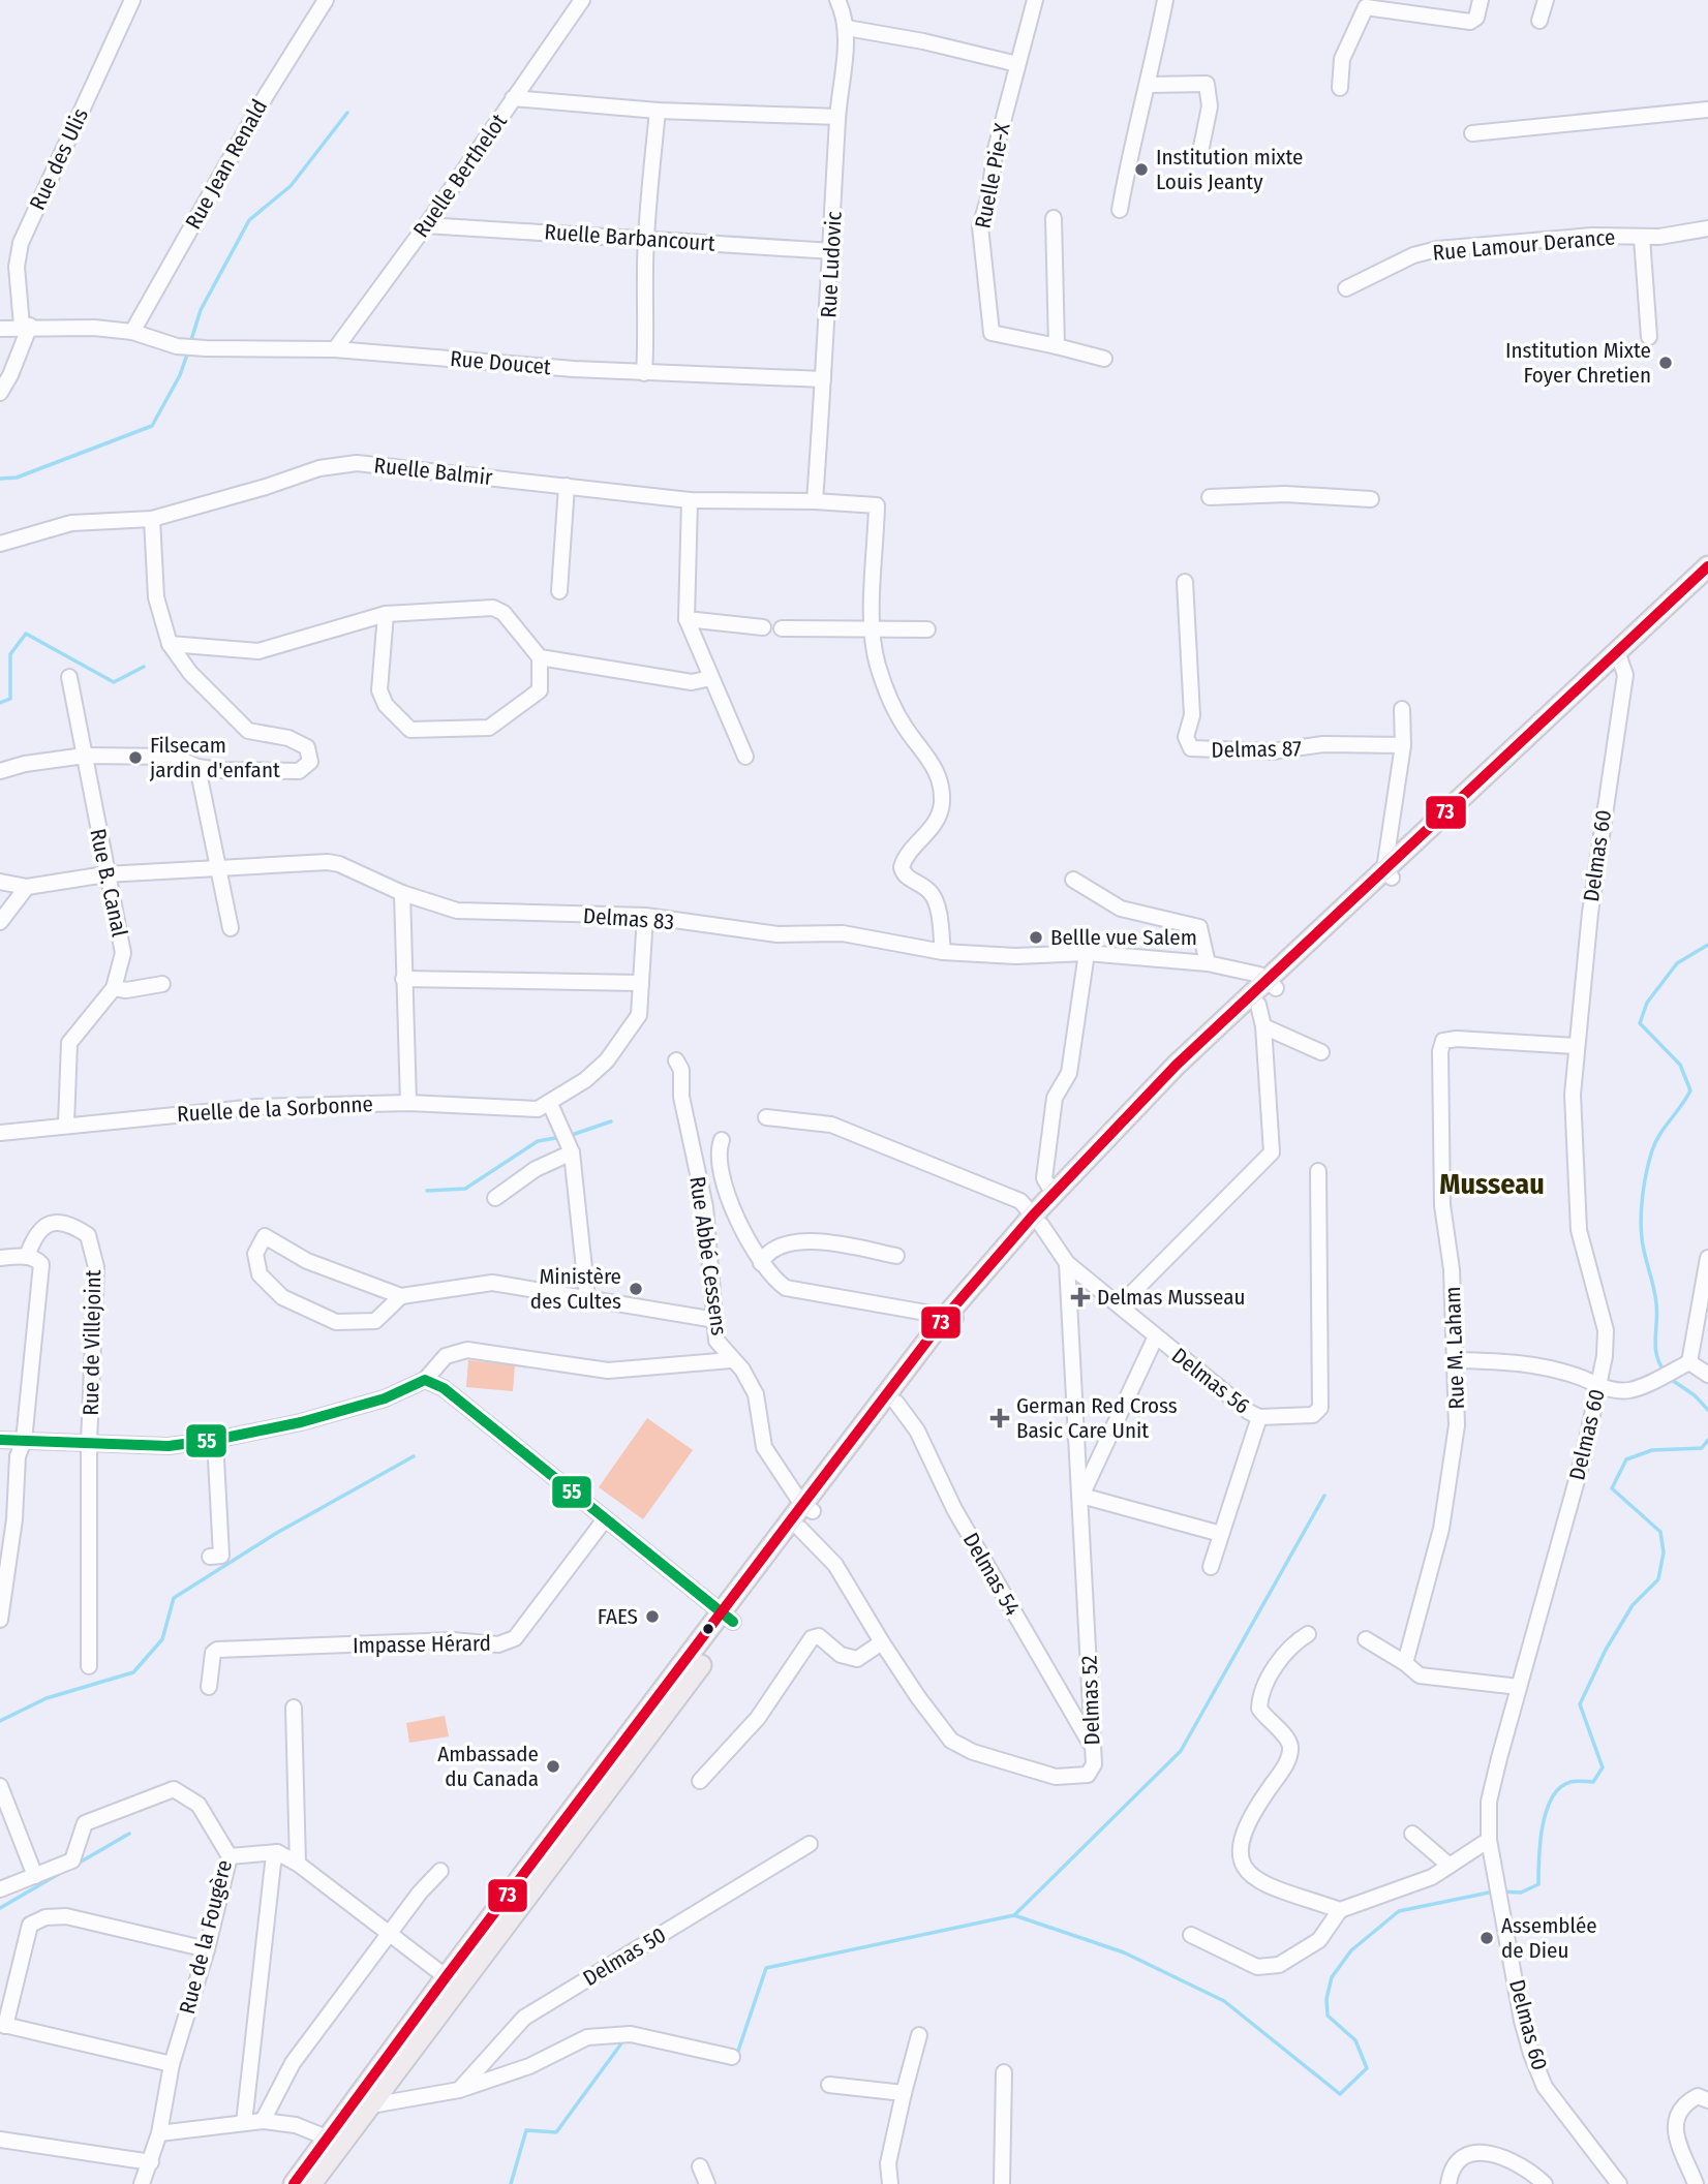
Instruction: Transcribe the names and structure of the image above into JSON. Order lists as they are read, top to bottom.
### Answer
{
  "streets": {
    "street": [
      "Rue des Ulis",
      "Rue Jean Renald",
      "Ruelle Berthelot",
      "Ruelle Pie-X",
      "Ruelle Barbancourt",
      "Rue Lamour Derance",
      "Rue Ludovic",
      "Rue Doucet",
      "Ruelle Balmir",
      "Delmas 87",
      "Delmas 60",
      "Rue B. Canal",
      "Delmas 83",
      "Ruelle de la Sorbonne",
      "Rue Abbé Cessens",
      "Rue de Villejoint",
      "Rue M. Laham",
      "Delmas 56",
      "Delmas 54",
      "Impasse Hérard",
      "Delmas 52",
      "Rue de la Fougère",
      "Delmas 50"
    ]
  },
  "crossings": [
    ["Rue des Ulis", "Rue Doucet"],
    ["Rue Jean Renald", "Rue Doucet"],
    ["Ruelle Berthelot", "Ruelle Barbancourt"],
    ["Ruelle Berthelot", "Rue Doucet"],
    ["Ruelle Barbancourt", "Rue Ludovic"],
    ["Rue Ludovic", "Rue Doucet"],
    ["Rue Ludovic", "Ruelle Balmir"],
    ["Delmas 60", "Rue M. Laham"],
    ["Rue B. Canal", "Delmas 83"],
    ["Rue B. Canal", "Ruelle de la Sorbonne"],
    ["Delmas 56", "Delmas 52"],
    ["Delmas 54", "Delmas 52"]
  ],
  "districts": ["Musseau"],
  "places": {
    "other": [
      "Institution mixte Louis Jeanty",
      "Institution Mixte Foyer Chretien",
      "Filsecam jardin d'enfant",
      "Bellle vue Salem",
      "Ministère des Cultes",
      "FAES",
      "Ambassade du Canada",
      "Assemblée de Dieu"
    ],
    "health": ["Delmas Musseau", "German Red Cross Basic Care Unit"]
  },
  "lines": ["transit line 73", "transit line 55"]
}
